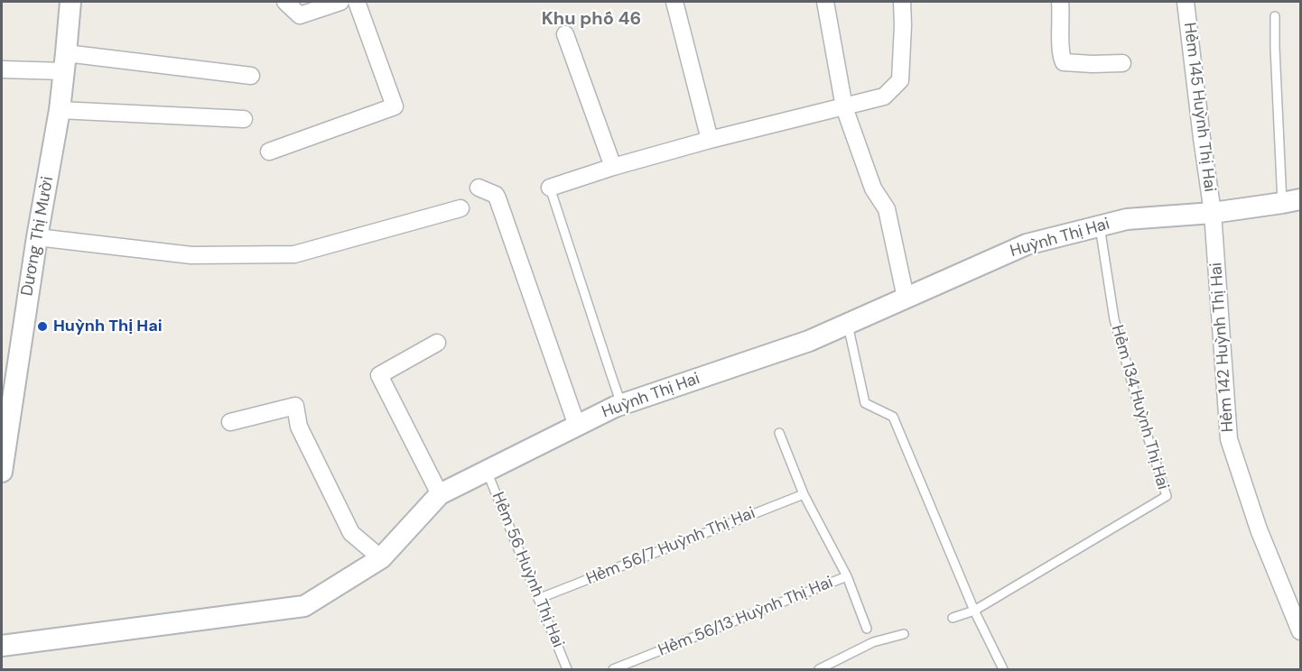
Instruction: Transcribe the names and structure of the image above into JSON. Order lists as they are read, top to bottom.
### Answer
{
  "streets": {
    "street": [
      "Hẻm 145 Huỳnh Thị Hai",
      "Dương Thị Mười",
      "Huỳnh Thị Hai",
      "Hẻm 142 Huỳnh Thị Hai"
    ],
    "lane": [
      "Hẻm 134 Huỳnh Thị Hai",
      "Hẻm 56/7 Huỳnh Thị Hai",
      "Hẻm 56 Huỳnh Thị Hai",
      "Hẻm 56/13 Huỳnh Thị Hai"
    ]
  },
  "crossings": [
    ["Hẻm 145 Huỳnh Thị Hai", "Huỳnh Thị Hai"],
    ["Hẻm 145 Huỳnh Thị Hai", "Hẻm 142 Huỳnh Thị Hai"],
    ["Huỳnh Thị Hai", "Hẻm 142 Huỳnh Thị Hai"],
    ["Huỳnh Thị Hai", "Hẻm 134 Huỳnh Thị Hai"],
    ["Huỳnh Thị Hai", "Hẻm 56 Huỳnh Thị Hai"],
    ["Hẻm 56/7 Huỳnh Thị Hai", "Hẻm 56 Huỳnh Thị Hai"]
  ],
  "districts": ["Khu phố 46"],
  "places": ["Huỳnh Thị Hai"]
}
